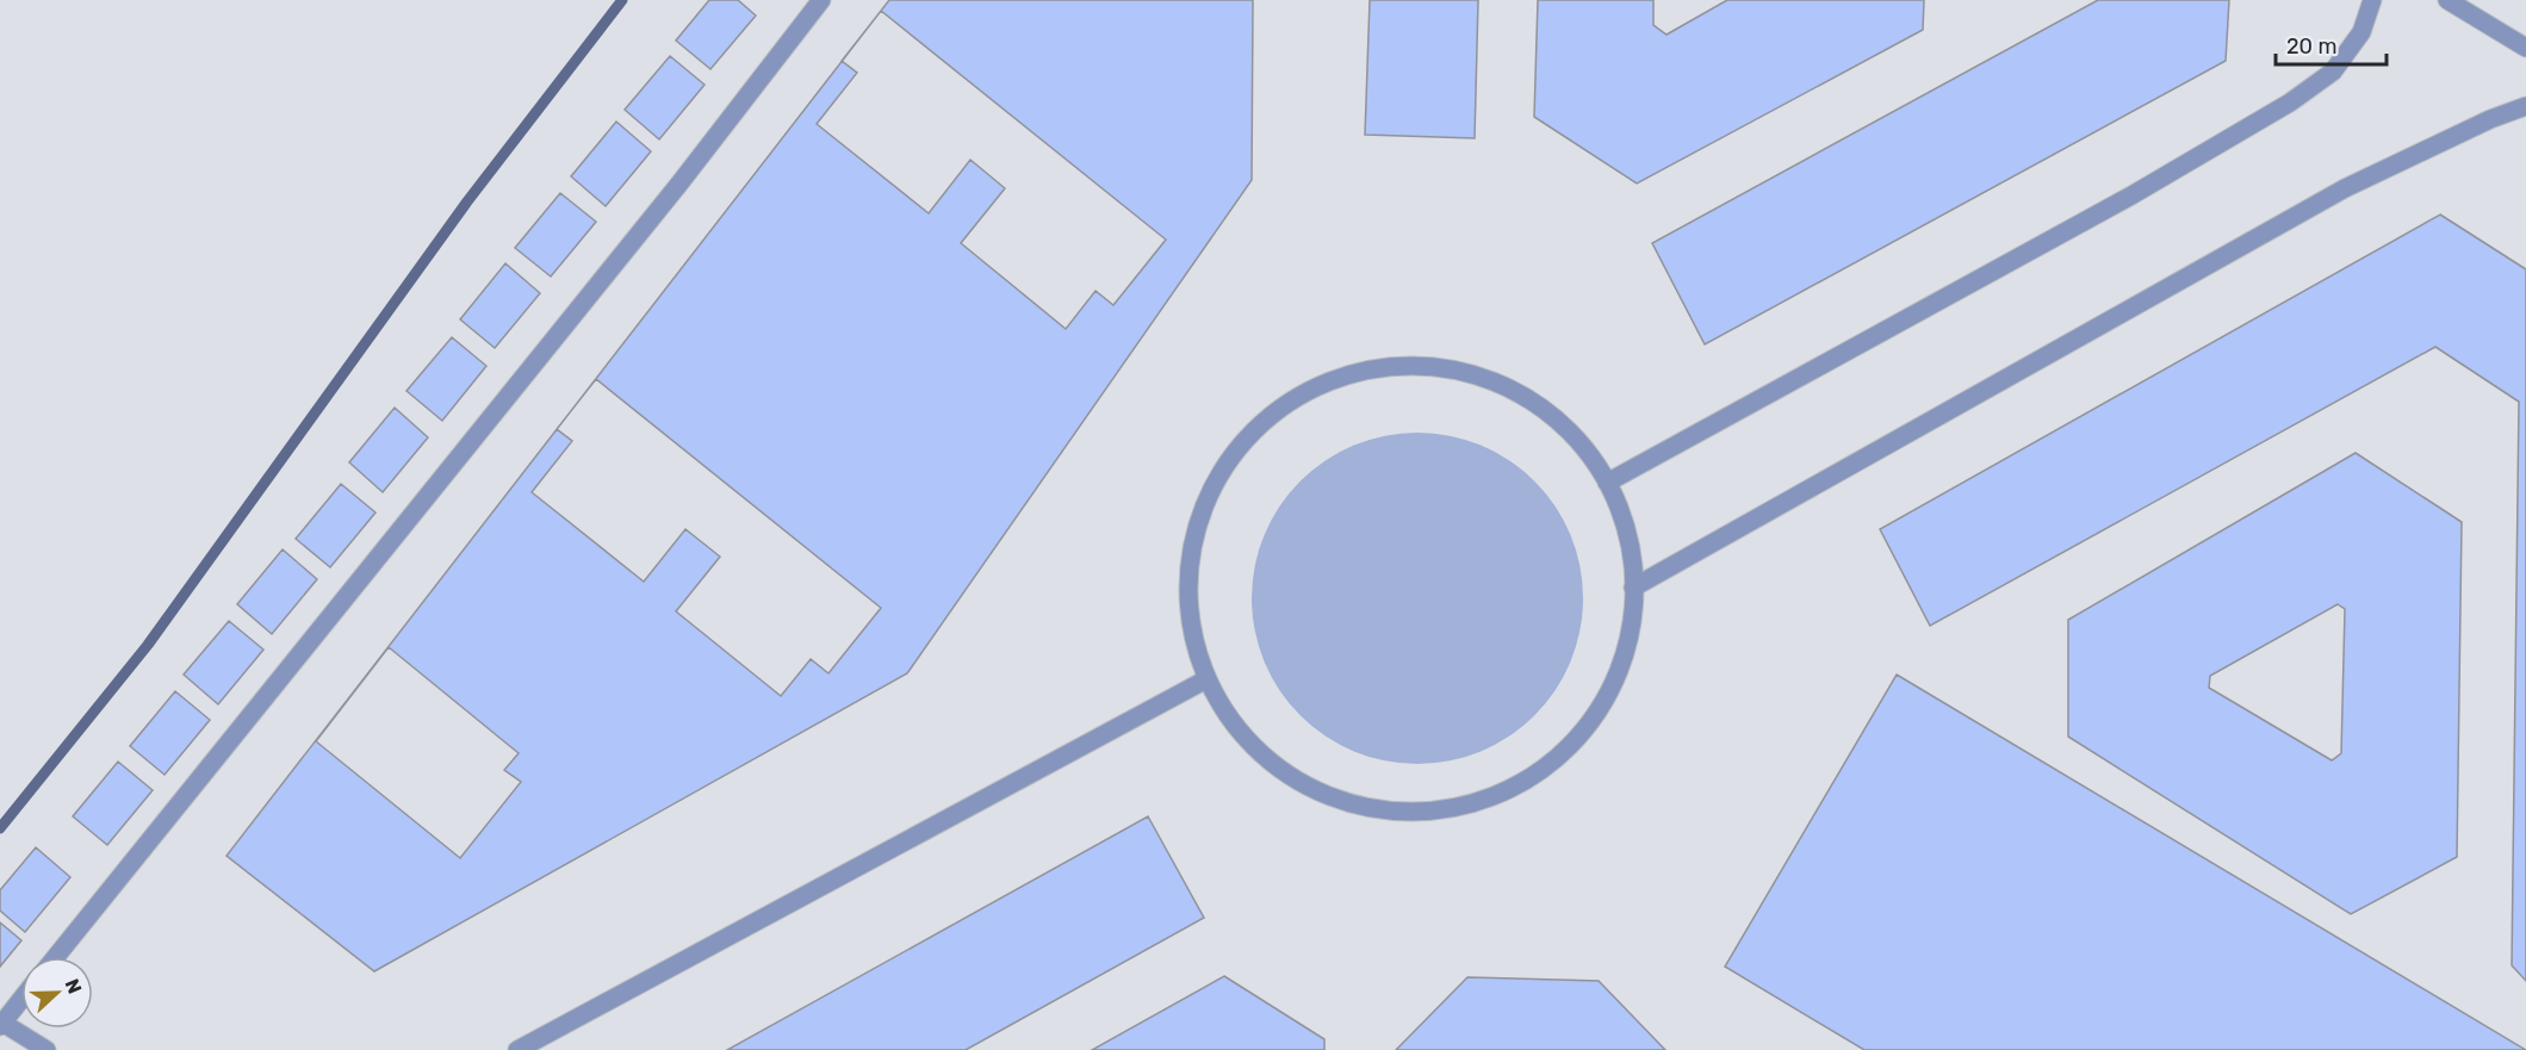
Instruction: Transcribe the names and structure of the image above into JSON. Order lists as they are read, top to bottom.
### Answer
{
  "scale_bar": "20 m",
  "north": "right"
}
